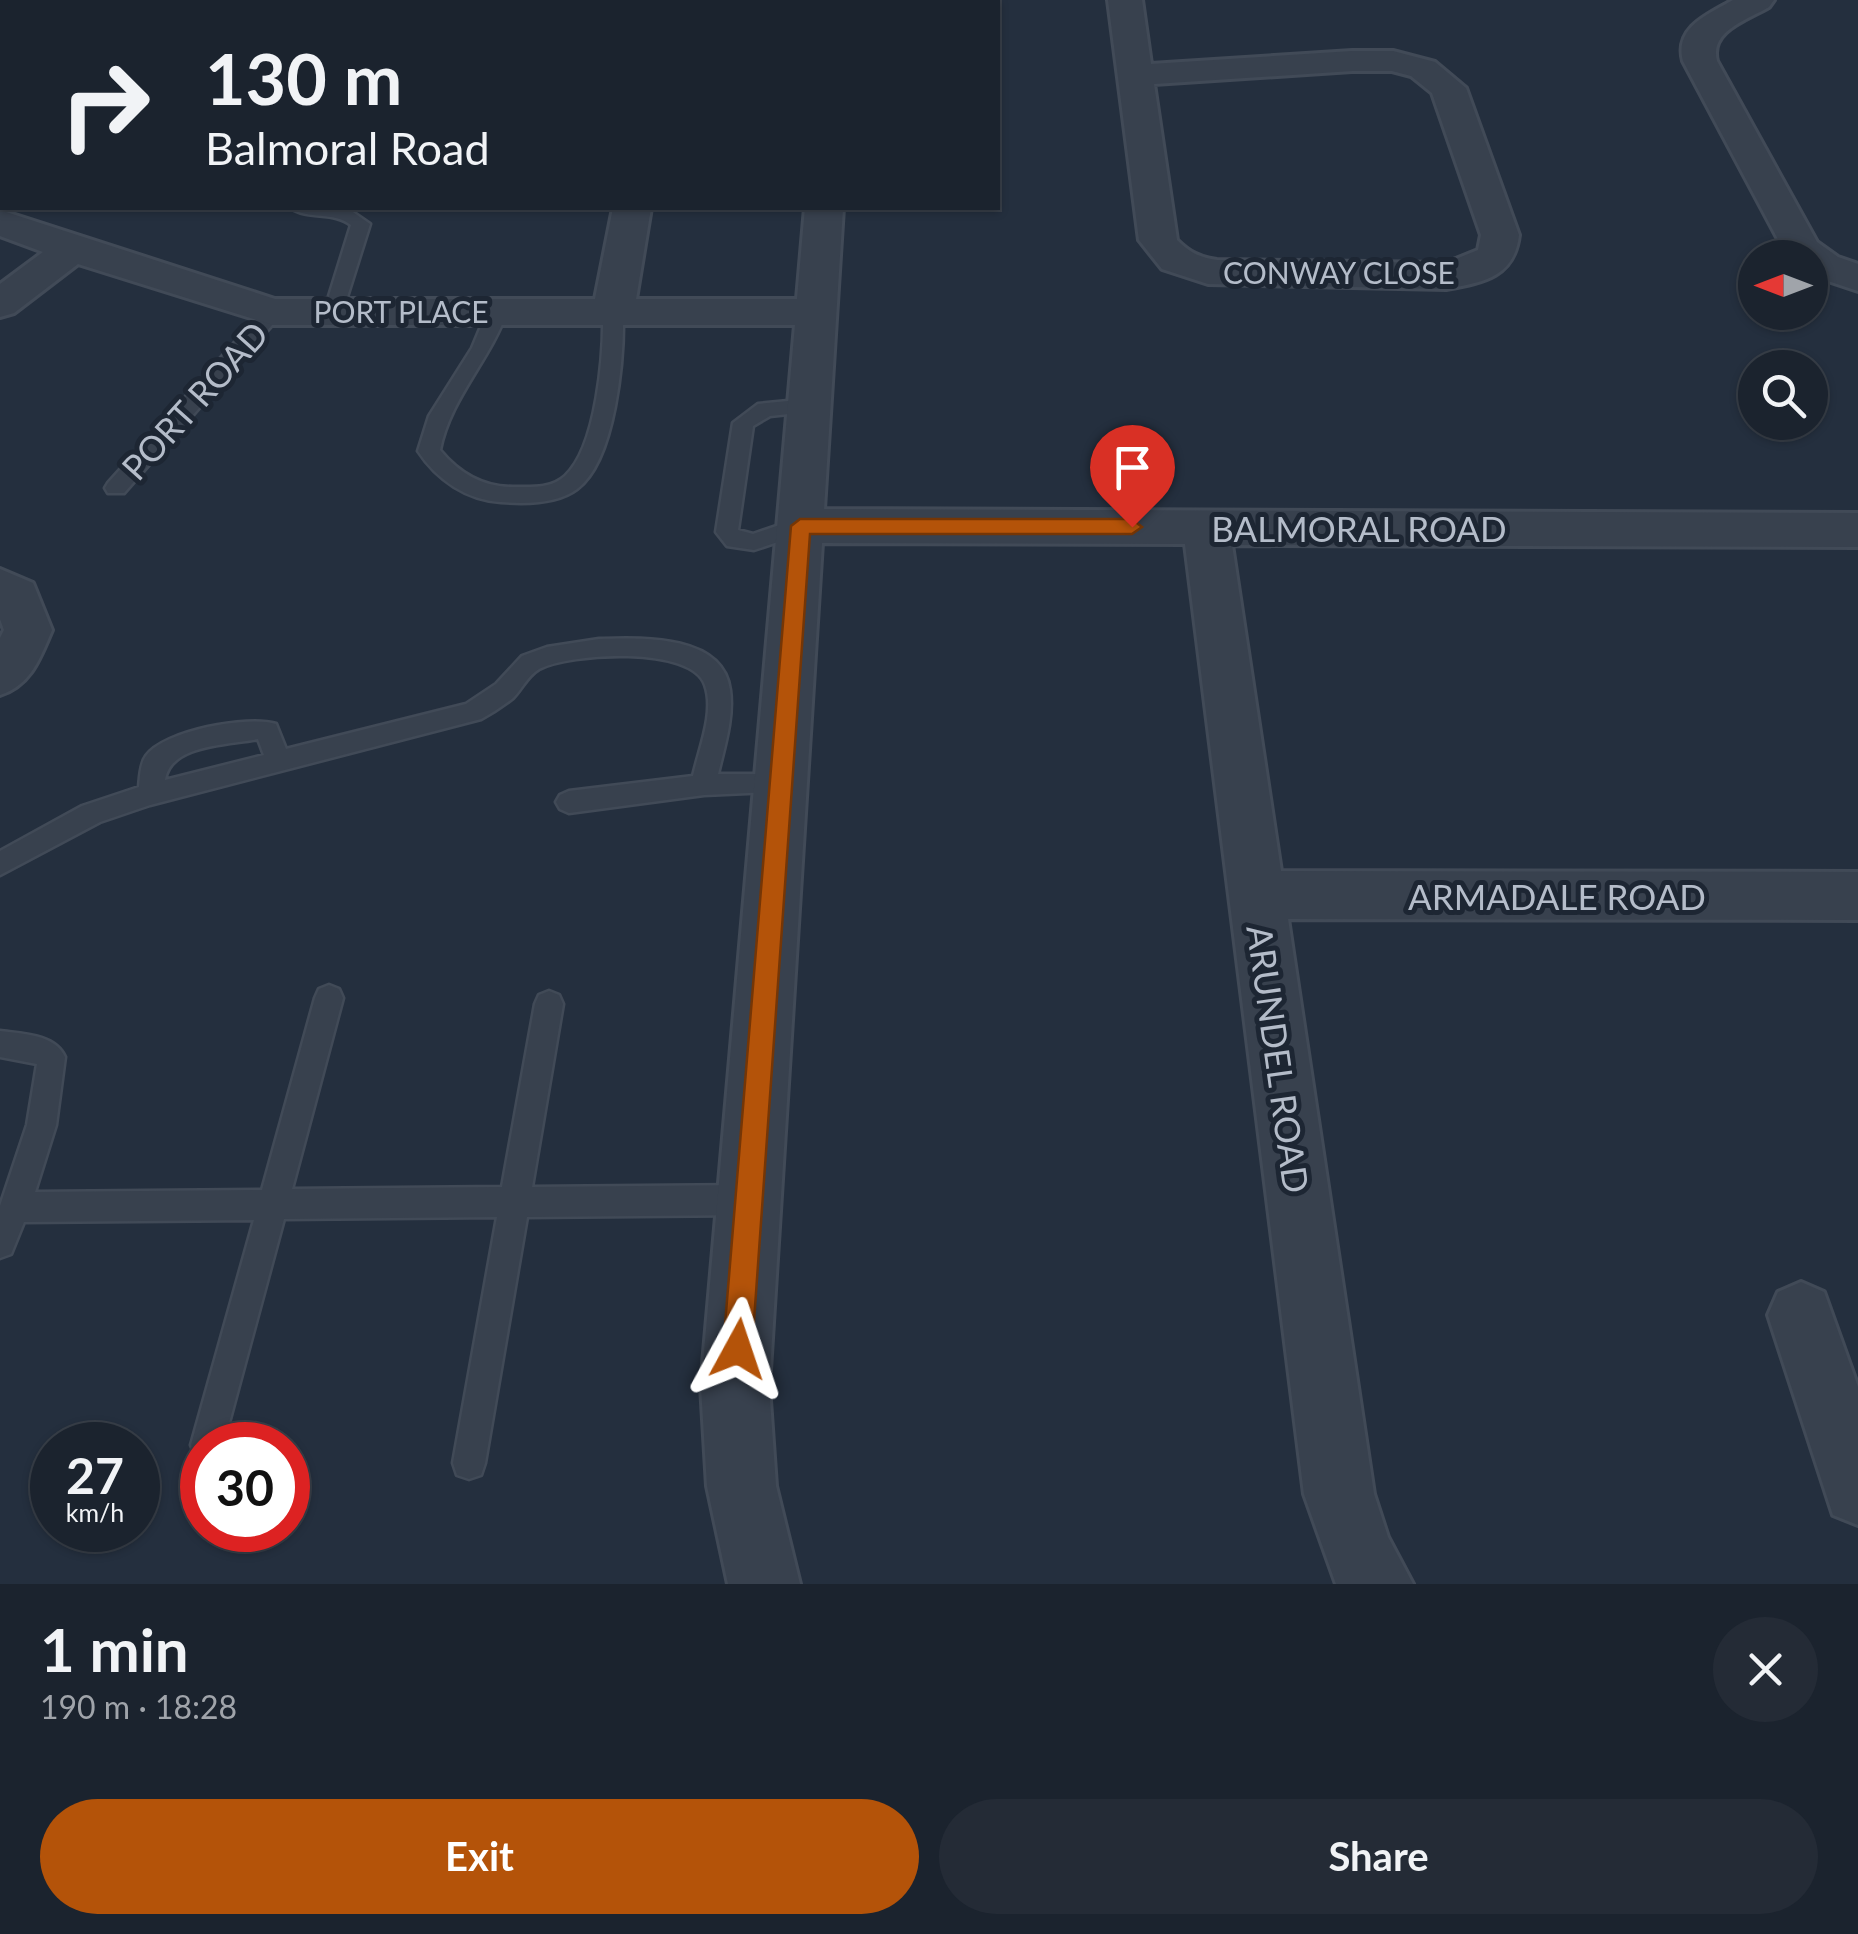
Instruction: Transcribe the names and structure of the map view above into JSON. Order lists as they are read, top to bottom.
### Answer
{
  "streets": {
    "street": [
      "CONWAY CLOSE",
      "PORT PLACE",
      "BALMORAL ROAD",
      "ARMADALE ROAD",
      "ARUNDEL ROAD"
    ],
    "lane": ["PORT ROAD"]
  },
  "crossings": [
    ["PORT PLACE", "PORT ROAD"],
    ["BALMORAL ROAD", "ARUNDEL ROAD"],
    ["ARMADALE ROAD", "ARUNDEL ROAD"]
  ],
  "north": "left",
  "page": {
    "turn": ["130 m", "Balmoral Road"],
    "speed": "27 km/h",
    "limit": "30",
    "heading": ["1 min", "190 m · 18:28"],
    "buttons": ["Exit", "Share"]
  }
}
